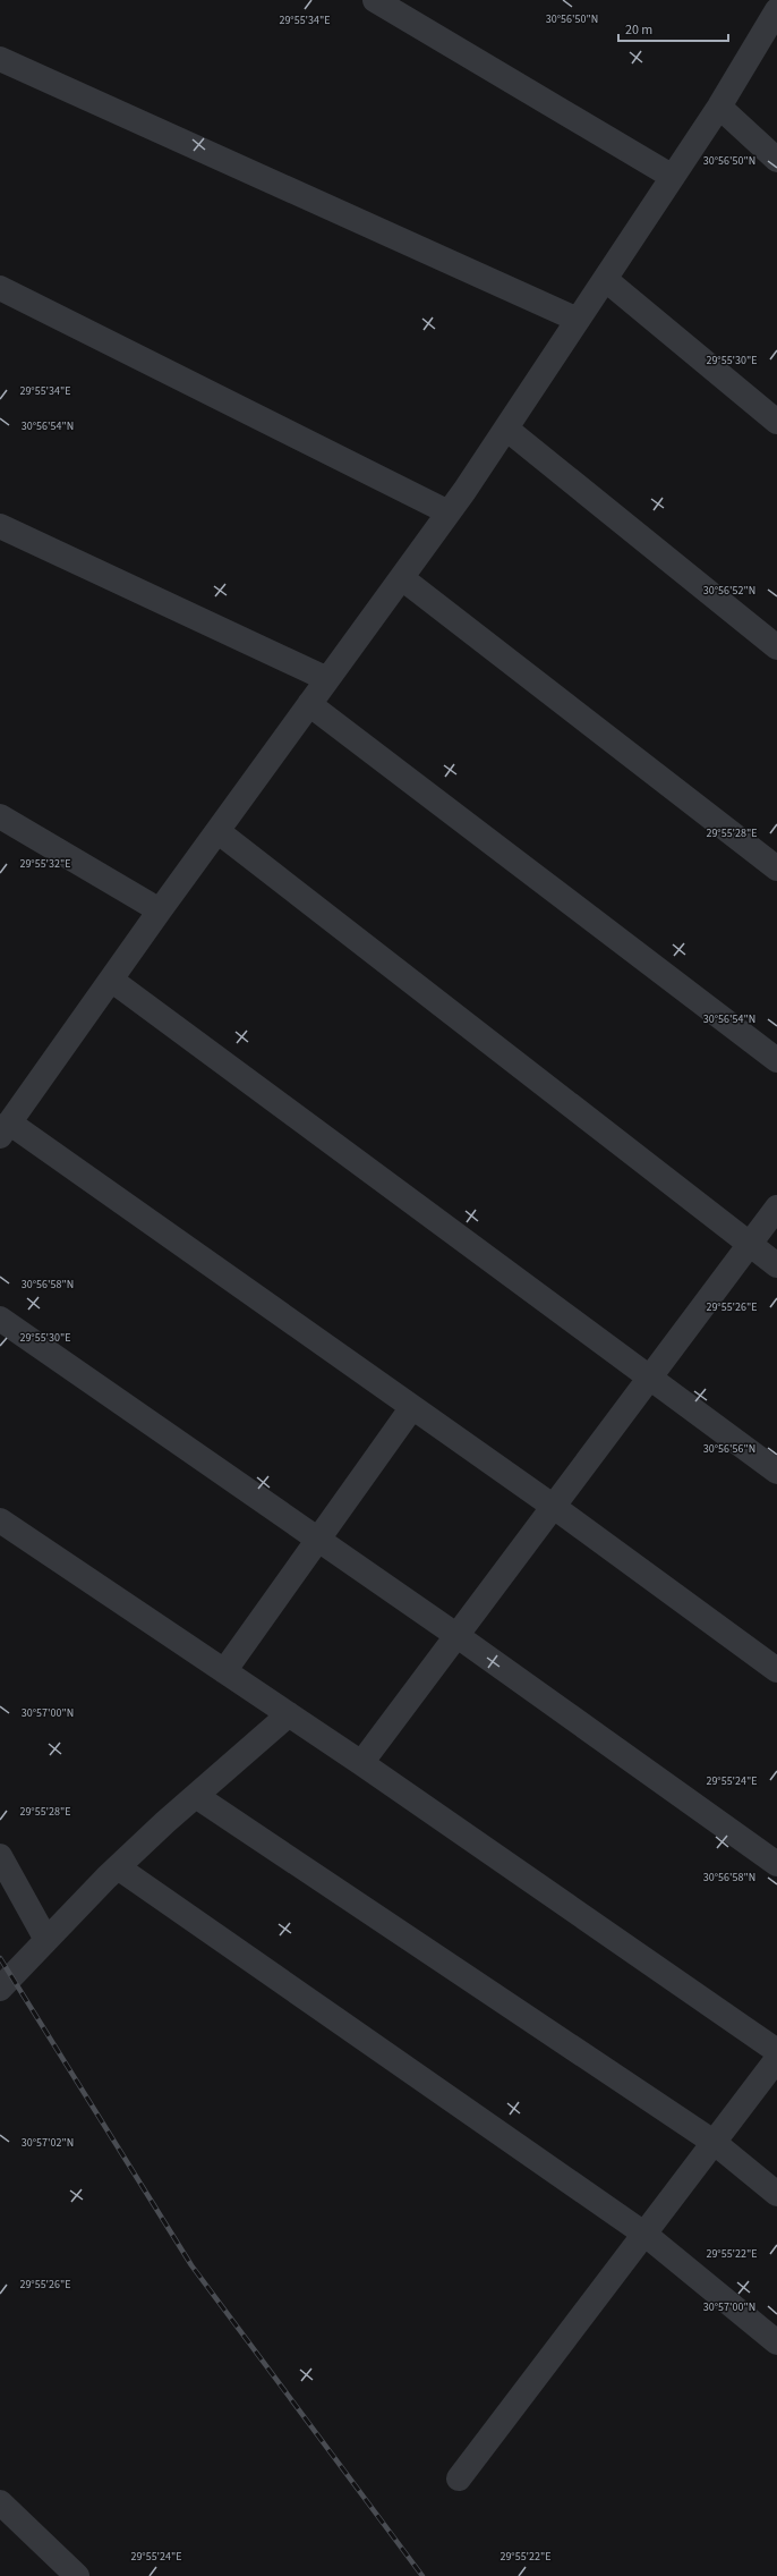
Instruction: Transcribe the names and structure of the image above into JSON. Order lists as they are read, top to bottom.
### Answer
{
  "scale_bar": "20 m",
  "coordinates": [
    "30°56'50\"N",
    "29°55'34\"E",
    "29°55'30\"E",
    "30°56'54\"N",
    "30°56'52\"N",
    "29°55'28\"E",
    "29°55'32\"E",
    "30°56'58\"N",
    "29°55'26\"E",
    "30°56'56\"N",
    "30°57'00\"N",
    "29°55'24\"E",
    "30°57'02\"N",
    "29°55'22\"E"
  ]
}
